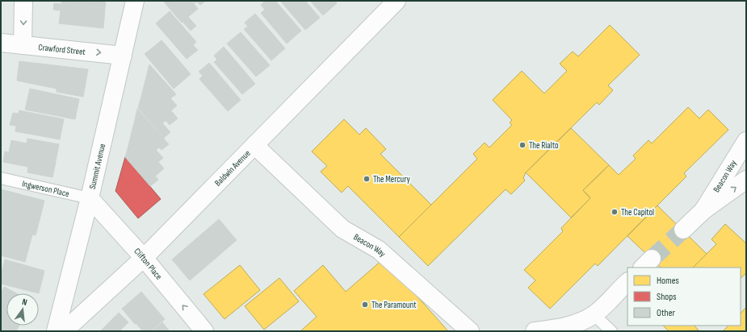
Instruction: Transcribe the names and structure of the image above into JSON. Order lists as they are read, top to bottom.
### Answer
{
  "streets": {
    "street": [
      "Crawford Street",
      "Summit Avenue",
      "Baldwin Avenue",
      "Beacon Way",
      "Clifton Place"
    ],
    "lane": ["Ingwerson Place"]
  },
  "crossings": [
    ["Crawford Street", "Summit Avenue"],
    ["Summit Avenue", "Ingwerson Place"],
    ["Summit Avenue", "Clifton Place"],
    ["Baldwin Avenue", "Beacon Way"],
    ["Baldwin Avenue", "Clifton Place"],
    ["Ingwerson Place", "Clifton Place"]
  ],
  "one_way": ["Crawford Street", "Clifton Place"],
  "places": [
    "The Rialto",
    "The Mercury",
    "The Capitol",
    "The Paramount"
  ],
  "legend": ["Homes", "Shops", "Other"],
  "north": "top"
}
